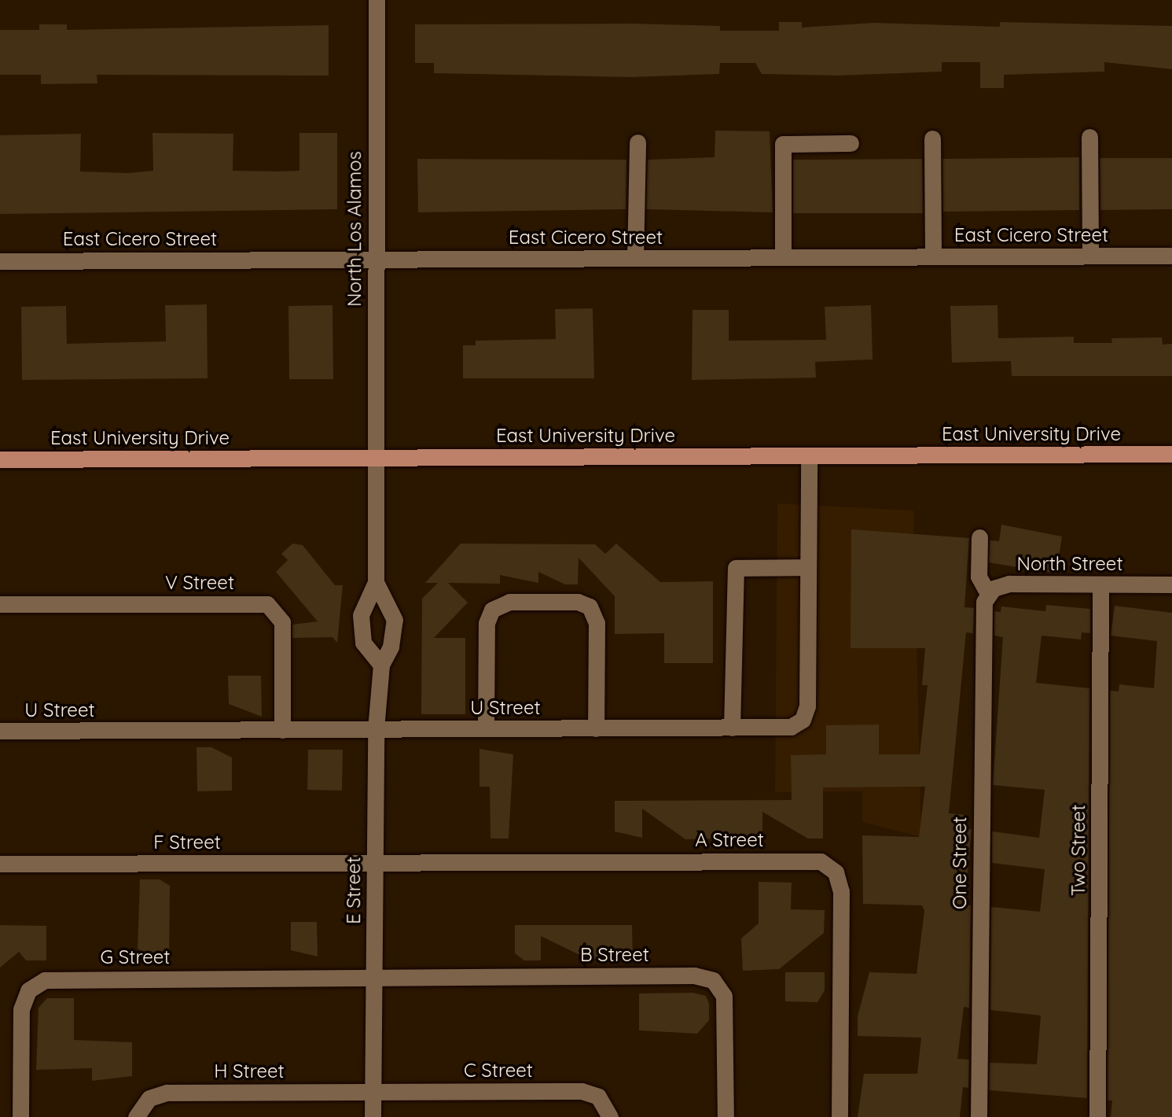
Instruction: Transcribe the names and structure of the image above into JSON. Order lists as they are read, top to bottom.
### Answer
{
  "streets": {
    "main road": ["East University Drive"],
    "street": [
      "North Los Alamos",
      "East Cicero Street",
      "North Street",
      "V Street",
      "U Street",
      "A Street",
      "F Street",
      "Two Street",
      "One Street",
      "E Street",
      "B Street",
      "G Street",
      "C Street",
      "H Street"
    ]
  },
  "crossings": [
    ["North Los Alamos", "East Cicero Street"],
    ["North Los Alamos", "East University Drive"],
    ["North Los Alamos", "E Street"],
    ["East University Drive", "U Street"],
    ["East University Drive", "E Street"],
    ["North Street", "Two Street"],
    ["North Street", "One Street"],
    ["V Street", "U Street"],
    ["U Street", "E Street"],
    ["A Street", "F Street"],
    ["A Street", "E Street"],
    ["F Street", "E Street"],
    ["E Street", "B Street"],
    ["E Street", "G Street"],
    ["E Street", "C Street"],
    ["E Street", "H Street"],
    ["B Street", "G Street"],
    ["C Street", "H Street"]
  ]
}
